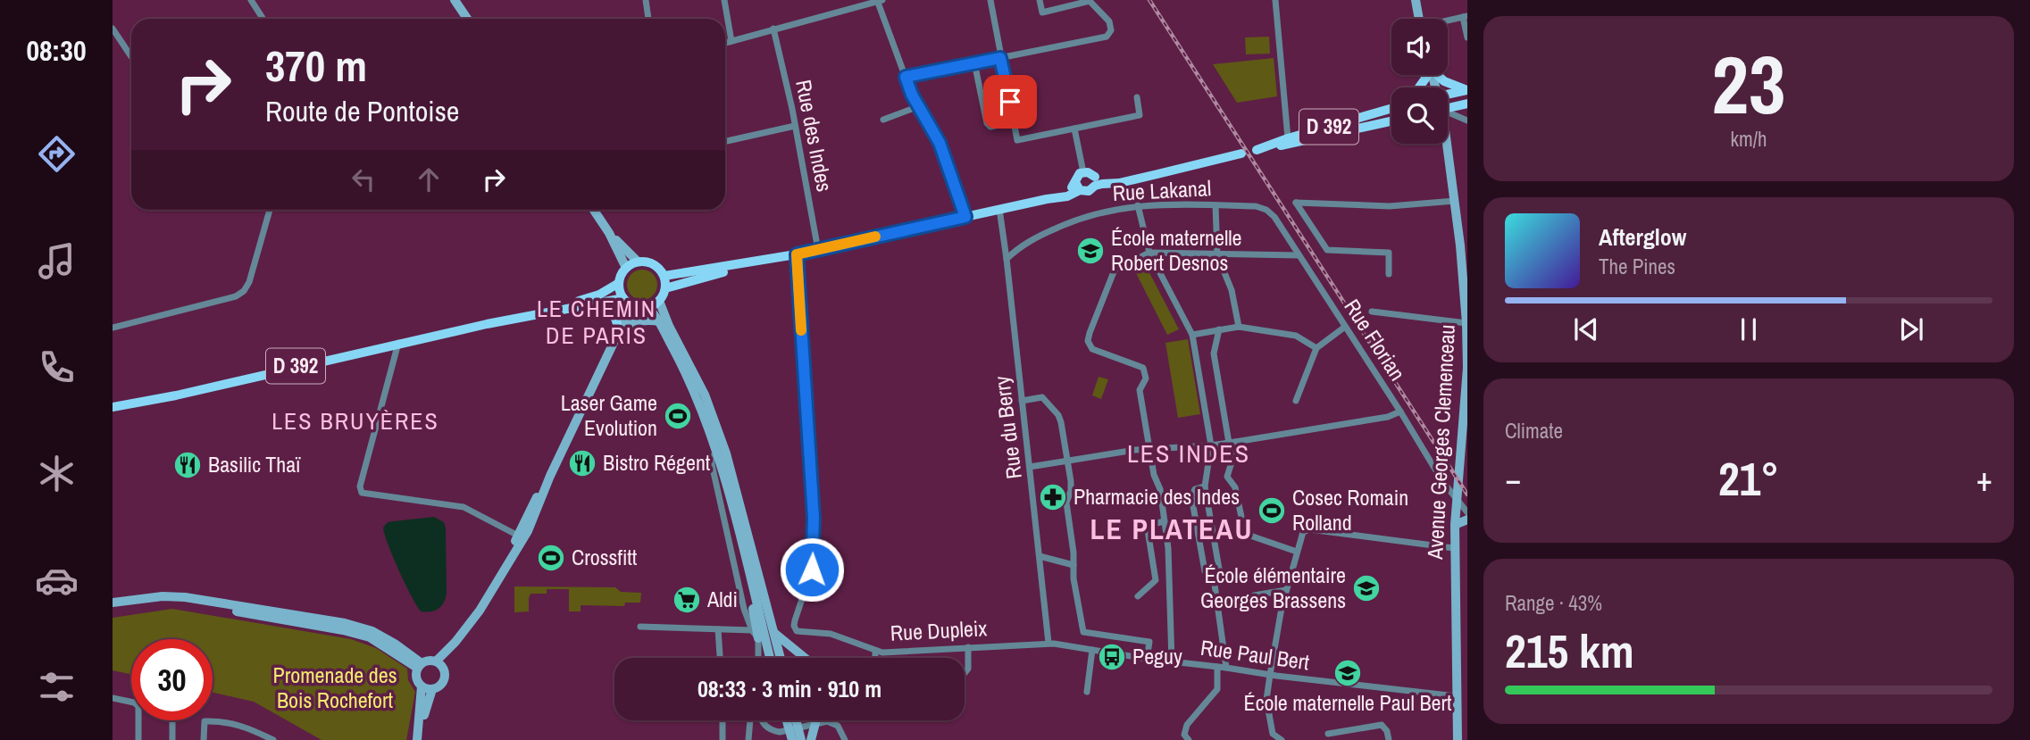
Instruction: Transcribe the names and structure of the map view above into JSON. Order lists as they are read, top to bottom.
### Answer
{
  "streets": {
    "main road": ["D 392", "Avenue Georges Clemenceau"],
    "street": [
      "Rue des Indes",
      "Rue Lakanal",
      "Rue Florian",
      "Rue du Berry",
      "Rue Dupleix",
      "Rue Paul Bert"
    ]
  },
  "crossings": [
    ["Rue Lakanal", "Rue Florian"],
    ["Rue Lakanal", "Rue du Berry"],
    ["Rue Florian", "Avenue Georges Clemenceau"],
    ["Rue du Berry", "Rue Dupleix"],
    ["Rue du Berry", "Rue Paul Bert"],
    ["Avenue Georges Clemenceau", "Rue Paul Bert"],
    ["Rue Dupleix", "Rue Paul Bert"]
  ],
  "districts": [
    "LE CHEMIN DE PARIS",
    "LES BRUYÈRES",
    "LES INDES",
    "LE PLATEAU"
  ],
  "parks": ["Promenade des Bois Rochefort"],
  "places": {
    "school or university": ["École maternelle Robert Desnos", "École élémentaire Georges Brassens", "École maternelle Paul Bert"],
    "sports": ["Laser Game Evolution", "Cosec Romain Rolland", "Crossfitt"],
    "restaurant": ["Bistro Régent", "Basilic Thaï"],
    "pharmacy": ["Pharmacie des Indes"],
    "supermarket": ["Aldi"],
    "bus stop": ["Peguy"]
  },
  "page": {
    "tabs": "08:30",
    "tile": [
      ["23", "km/h"],
      "Climate",
      ["Range · 43%", "215 km"]
    ],
    "turn": ["370 m", "Route de Pontoise"],
    "song": ["Afterglow", "The Pines"],
    "heat": ["−", "21°", "+"],
    "limit": "30",
    "trip": "08:33 · 3 min · 910 m"
  }
}
